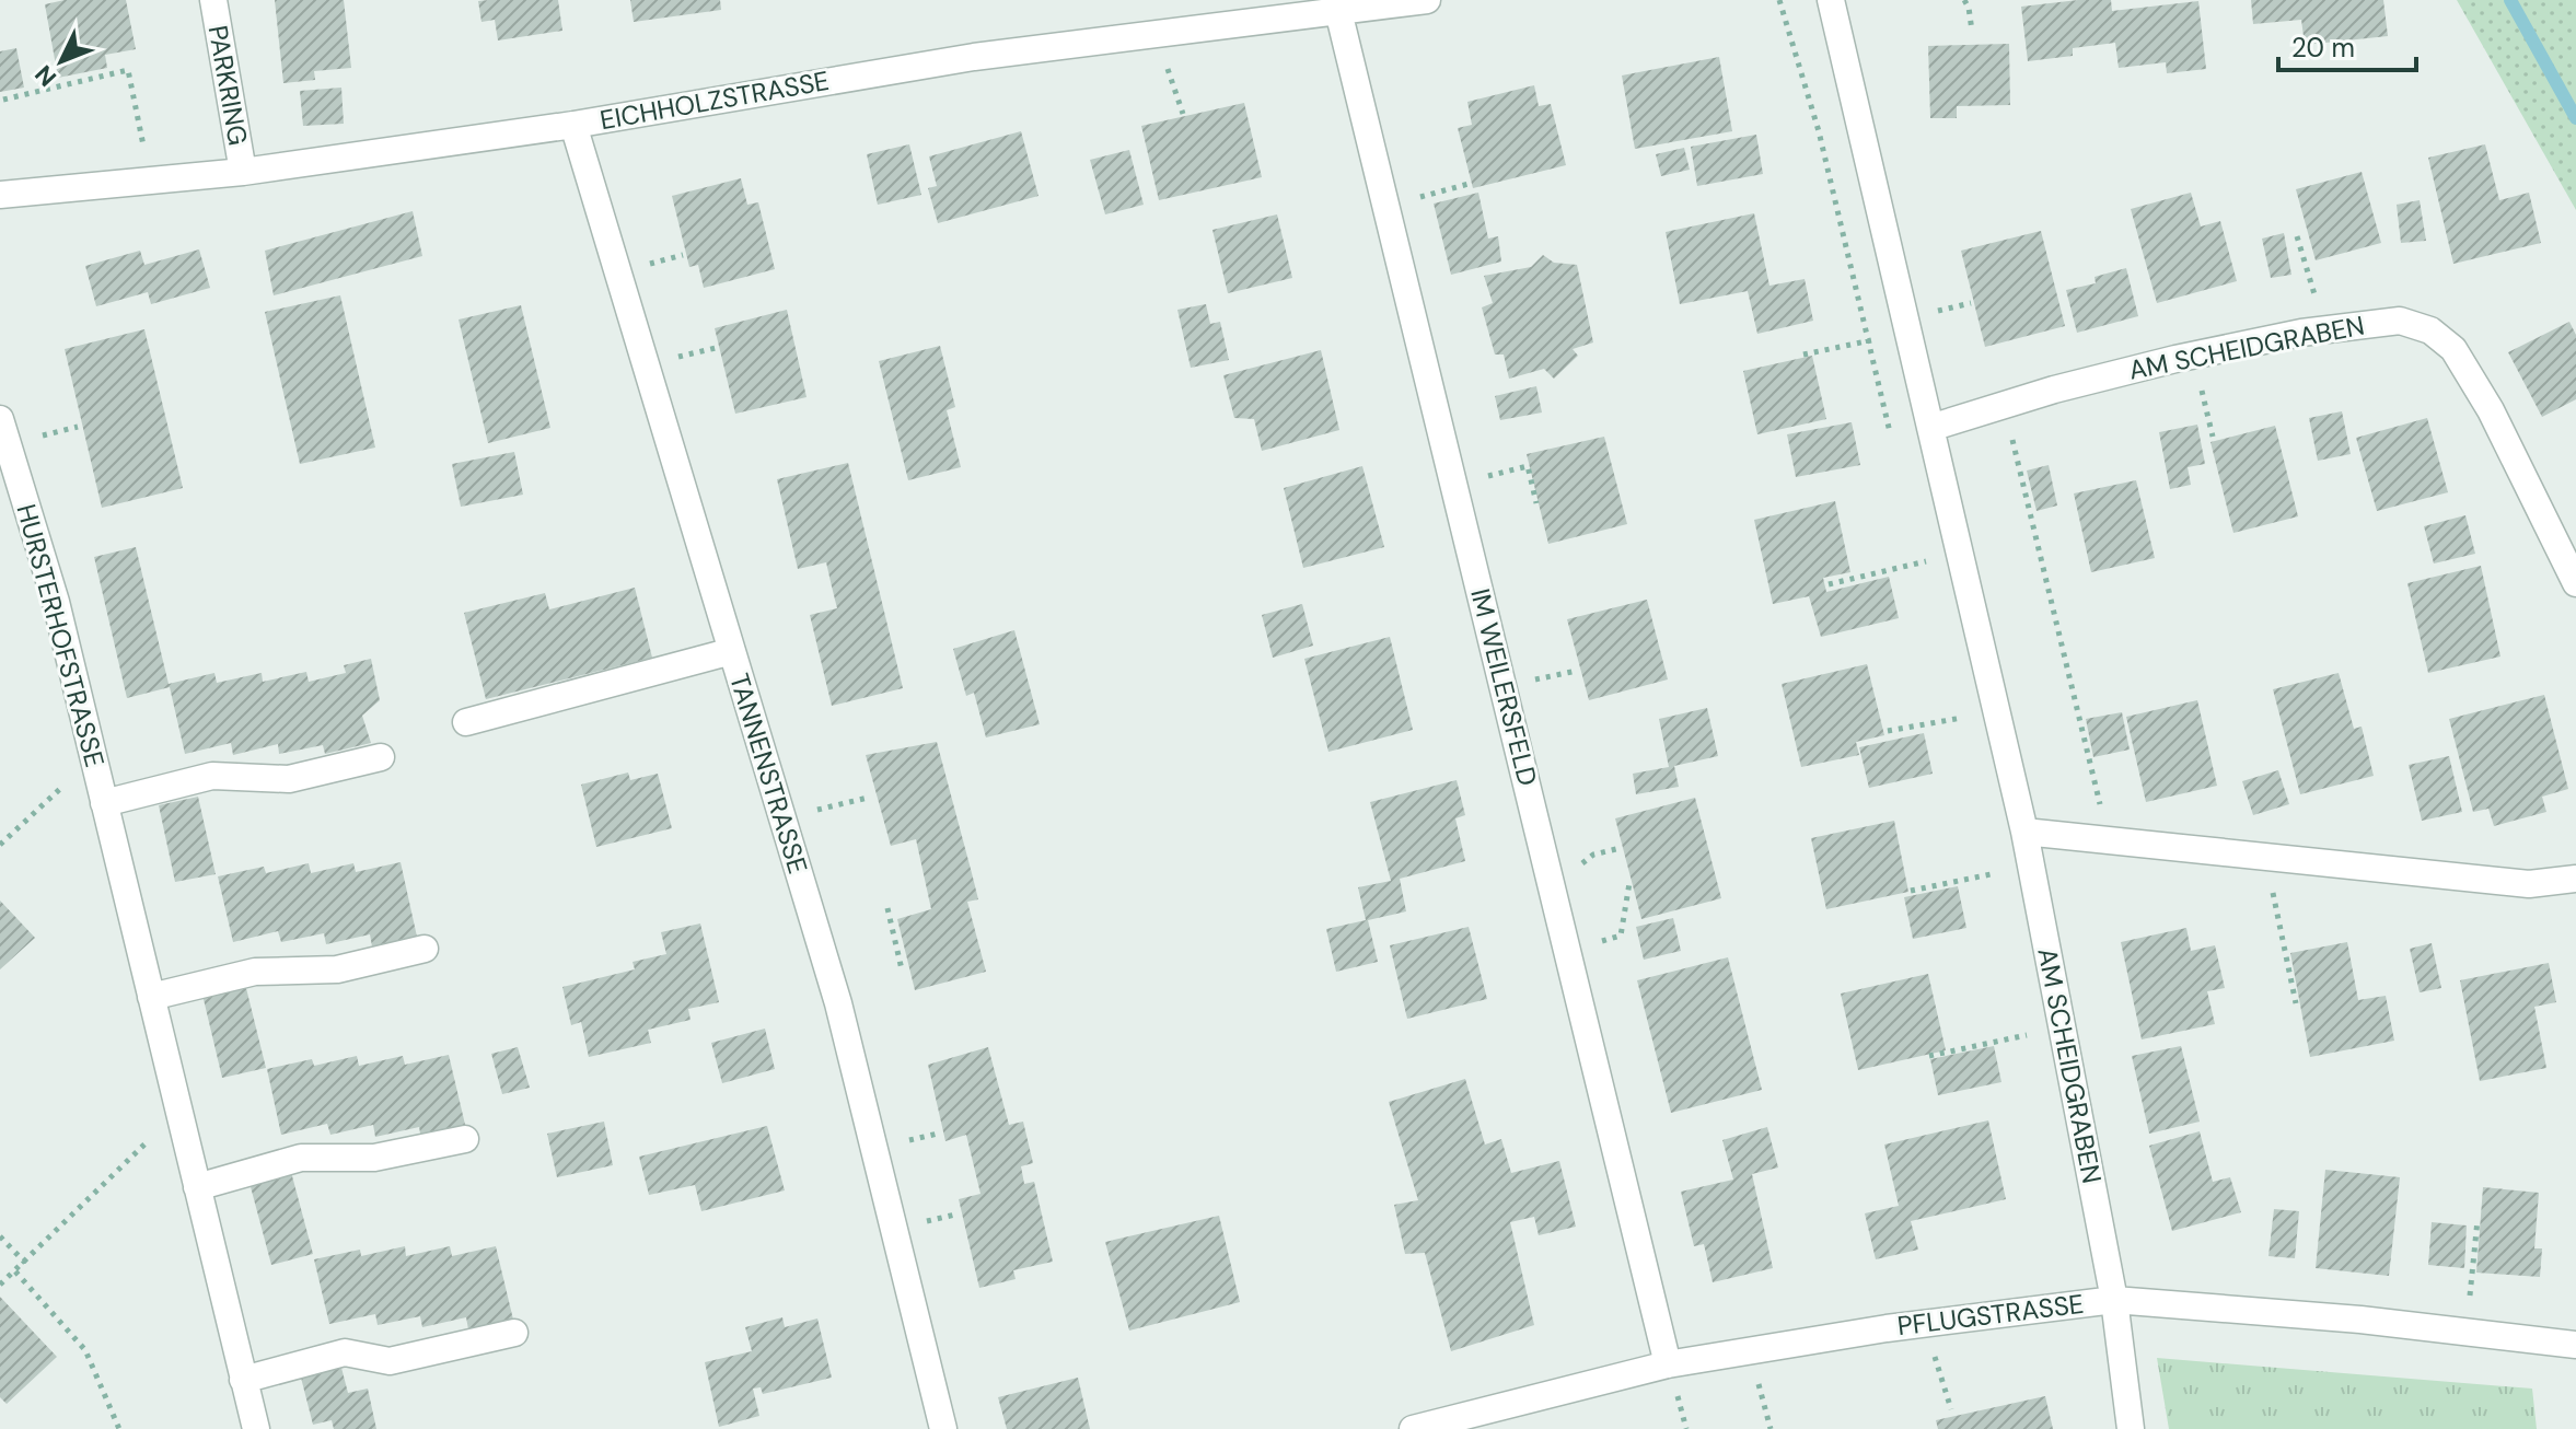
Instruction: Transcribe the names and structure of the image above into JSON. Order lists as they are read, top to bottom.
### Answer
{
  "streets": {
    "street": [
      "PARKRING",
      "EICHHOLZSTRASSE",
      "AM SCHEIDGRABEN",
      "HURSTERHOFSTRASSE",
      "IM WEILERSFELD",
      "TANNENSTRASSE",
      "PFLUGSTRASSE"
    ]
  },
  "crossings": [
    ["PARKRING", "EICHHOLZSTRASSE"],
    ["EICHHOLZSTRASSE", "IM WEILERSFELD"],
    ["EICHHOLZSTRASSE", "TANNENSTRASSE"],
    ["AM SCHEIDGRABEN", "PFLUGSTRASSE"],
    ["IM WEILERSFELD", "PFLUGSTRASSE"]
  ],
  "scale_bar": "20 m",
  "north": "bottom left"
}
